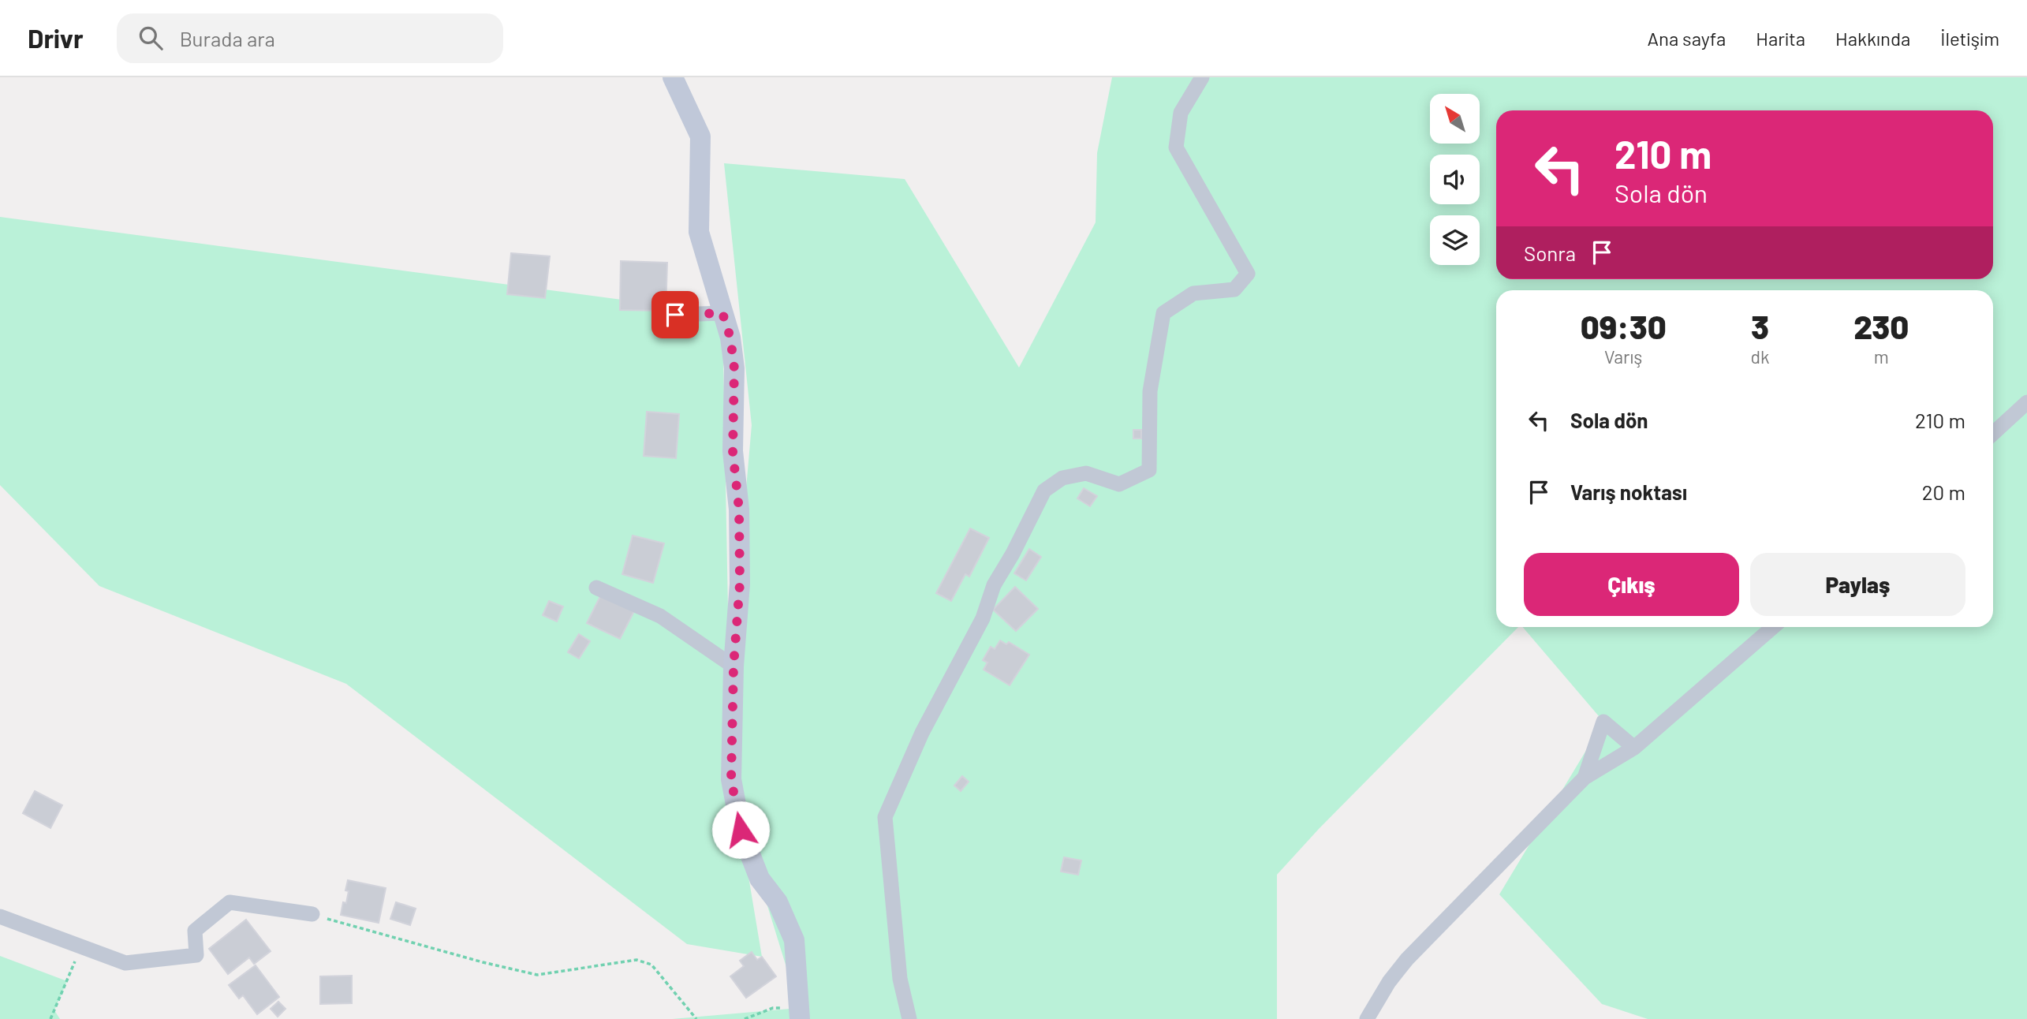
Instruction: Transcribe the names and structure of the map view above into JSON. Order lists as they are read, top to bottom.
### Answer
{
  "north": "top left",
  "page": {
    "header": "Drivr",
    "search": "Burada ara",
    "nav": [
      "Ana sayfa",
      "Harita",
      "Hakkında",
      "İletişim"
    ],
    "turn": ["210 m", "Sola dön"],
    "then": "Sonra",
    "eta": [
      "09:30",
      "Varış",
      "3",
      "dk",
      "230",
      "m"
    ],
    "list": [
      {
        "name": "Sola dön",
        "value": "210 m"
      },
      {
        "name": "Varış noktası",
        "value": "20 m"
      }
    ],
    "buttons": ["Çıkış", "Paylaş"]
  }
}
